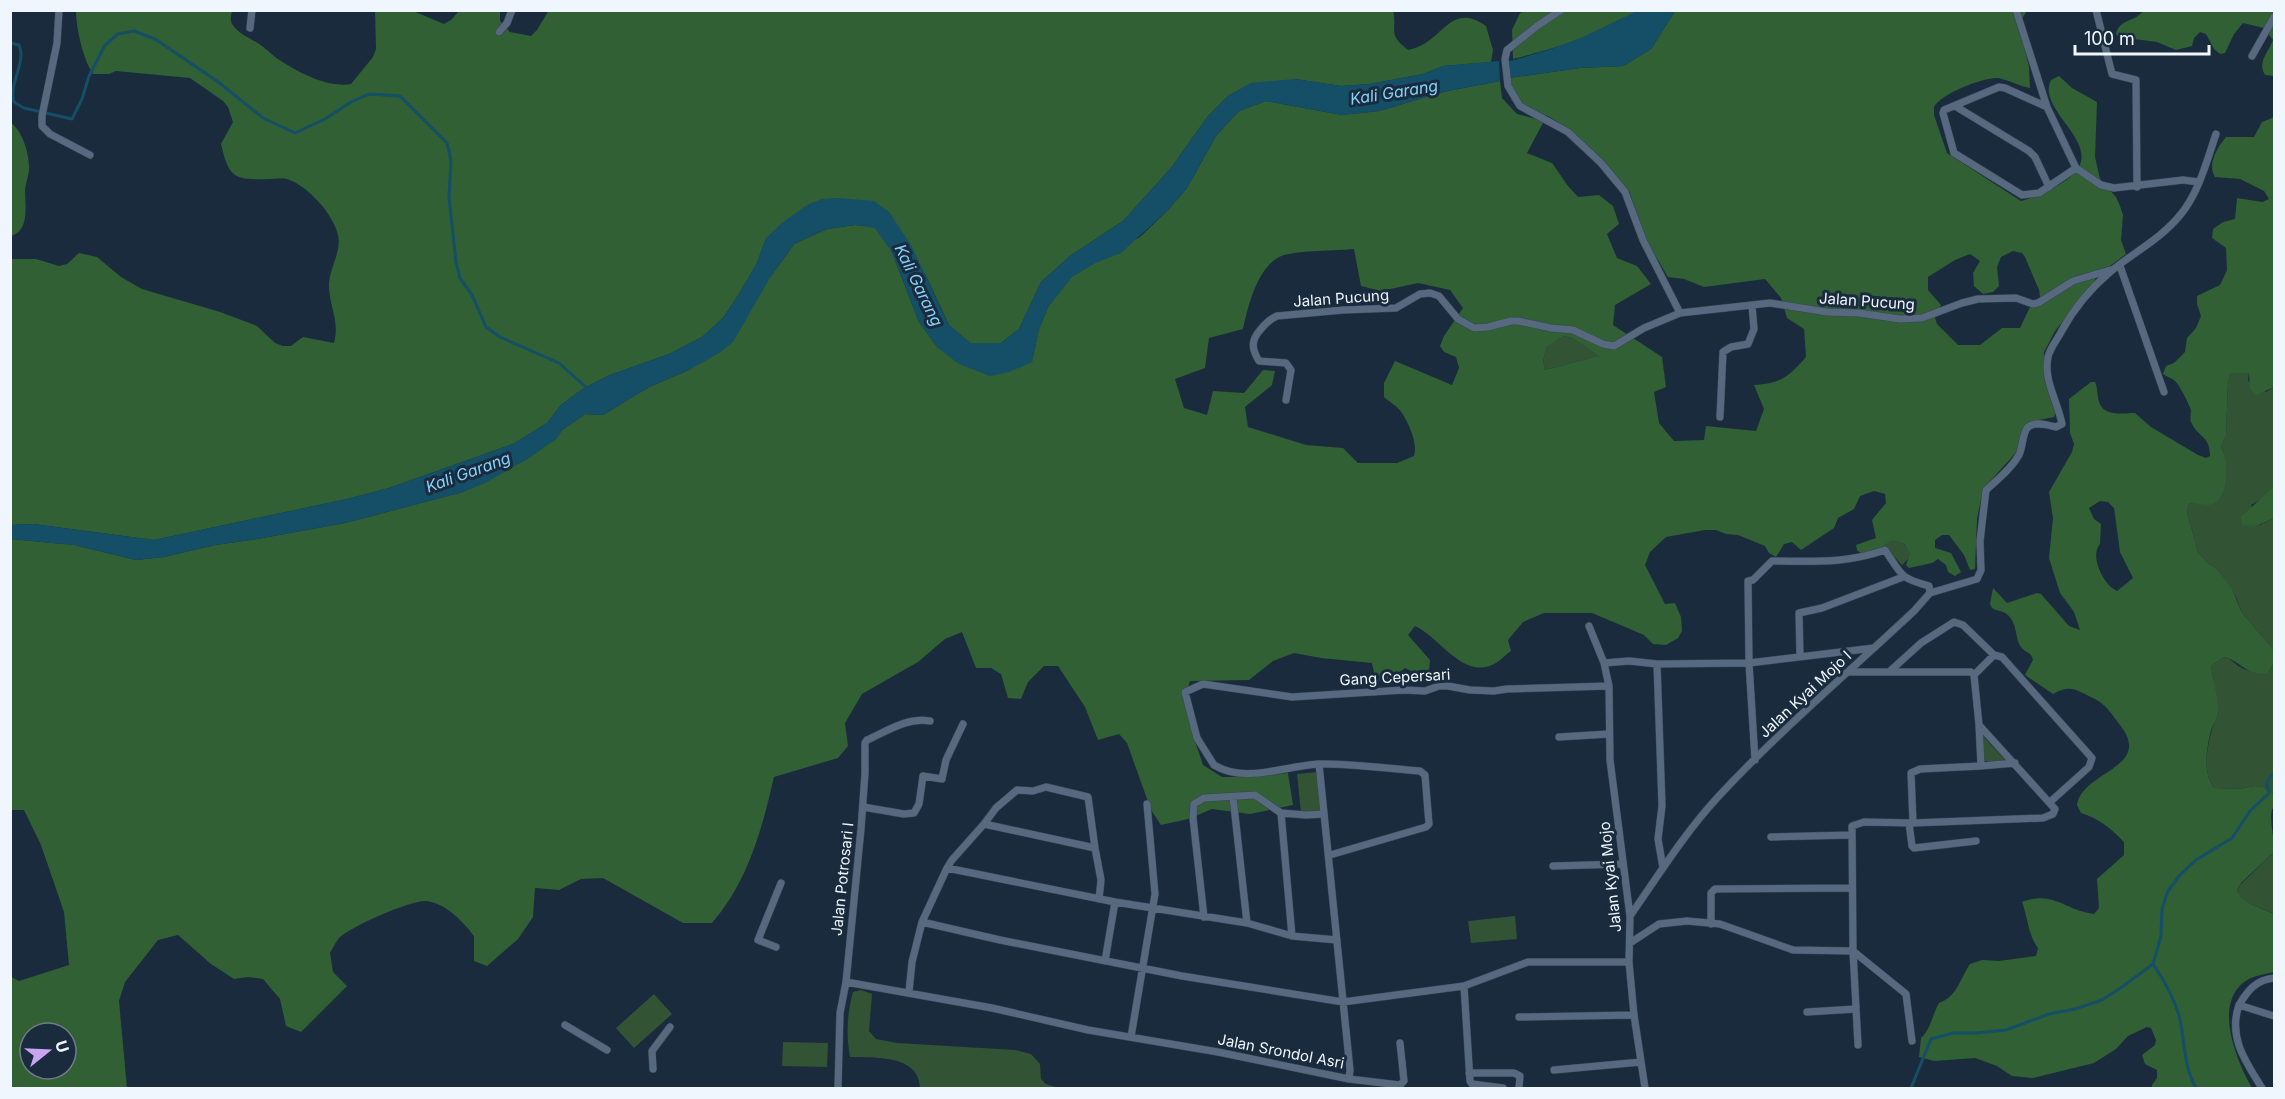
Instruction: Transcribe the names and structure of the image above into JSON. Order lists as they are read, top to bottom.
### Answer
{
  "streets": {
    "street": [
      "Jalan Pucung",
      "Gang Cepersari",
      "Jalan Kyai Mojo I",
      "Jalan Kyai Mojo",
      "Jalan Potrosari I",
      "Jalan Srondol Asri"
    ]
  },
  "crossings": [
    ["Jalan Pucung", "Jalan Kyai Mojo I"],
    ["Gang Cepersari", "Jalan Kyai Mojo"],
    ["Gang Cepersari", "Jalan Srondol Asri"],
    ["Jalan Kyai Mojo I", "Jalan Kyai Mojo"],
    ["Jalan Potrosari I", "Jalan Srondol Asri"]
  ],
  "water": ["Kali Garang"],
  "scale_bar": "100 m",
  "north": "right"
}
